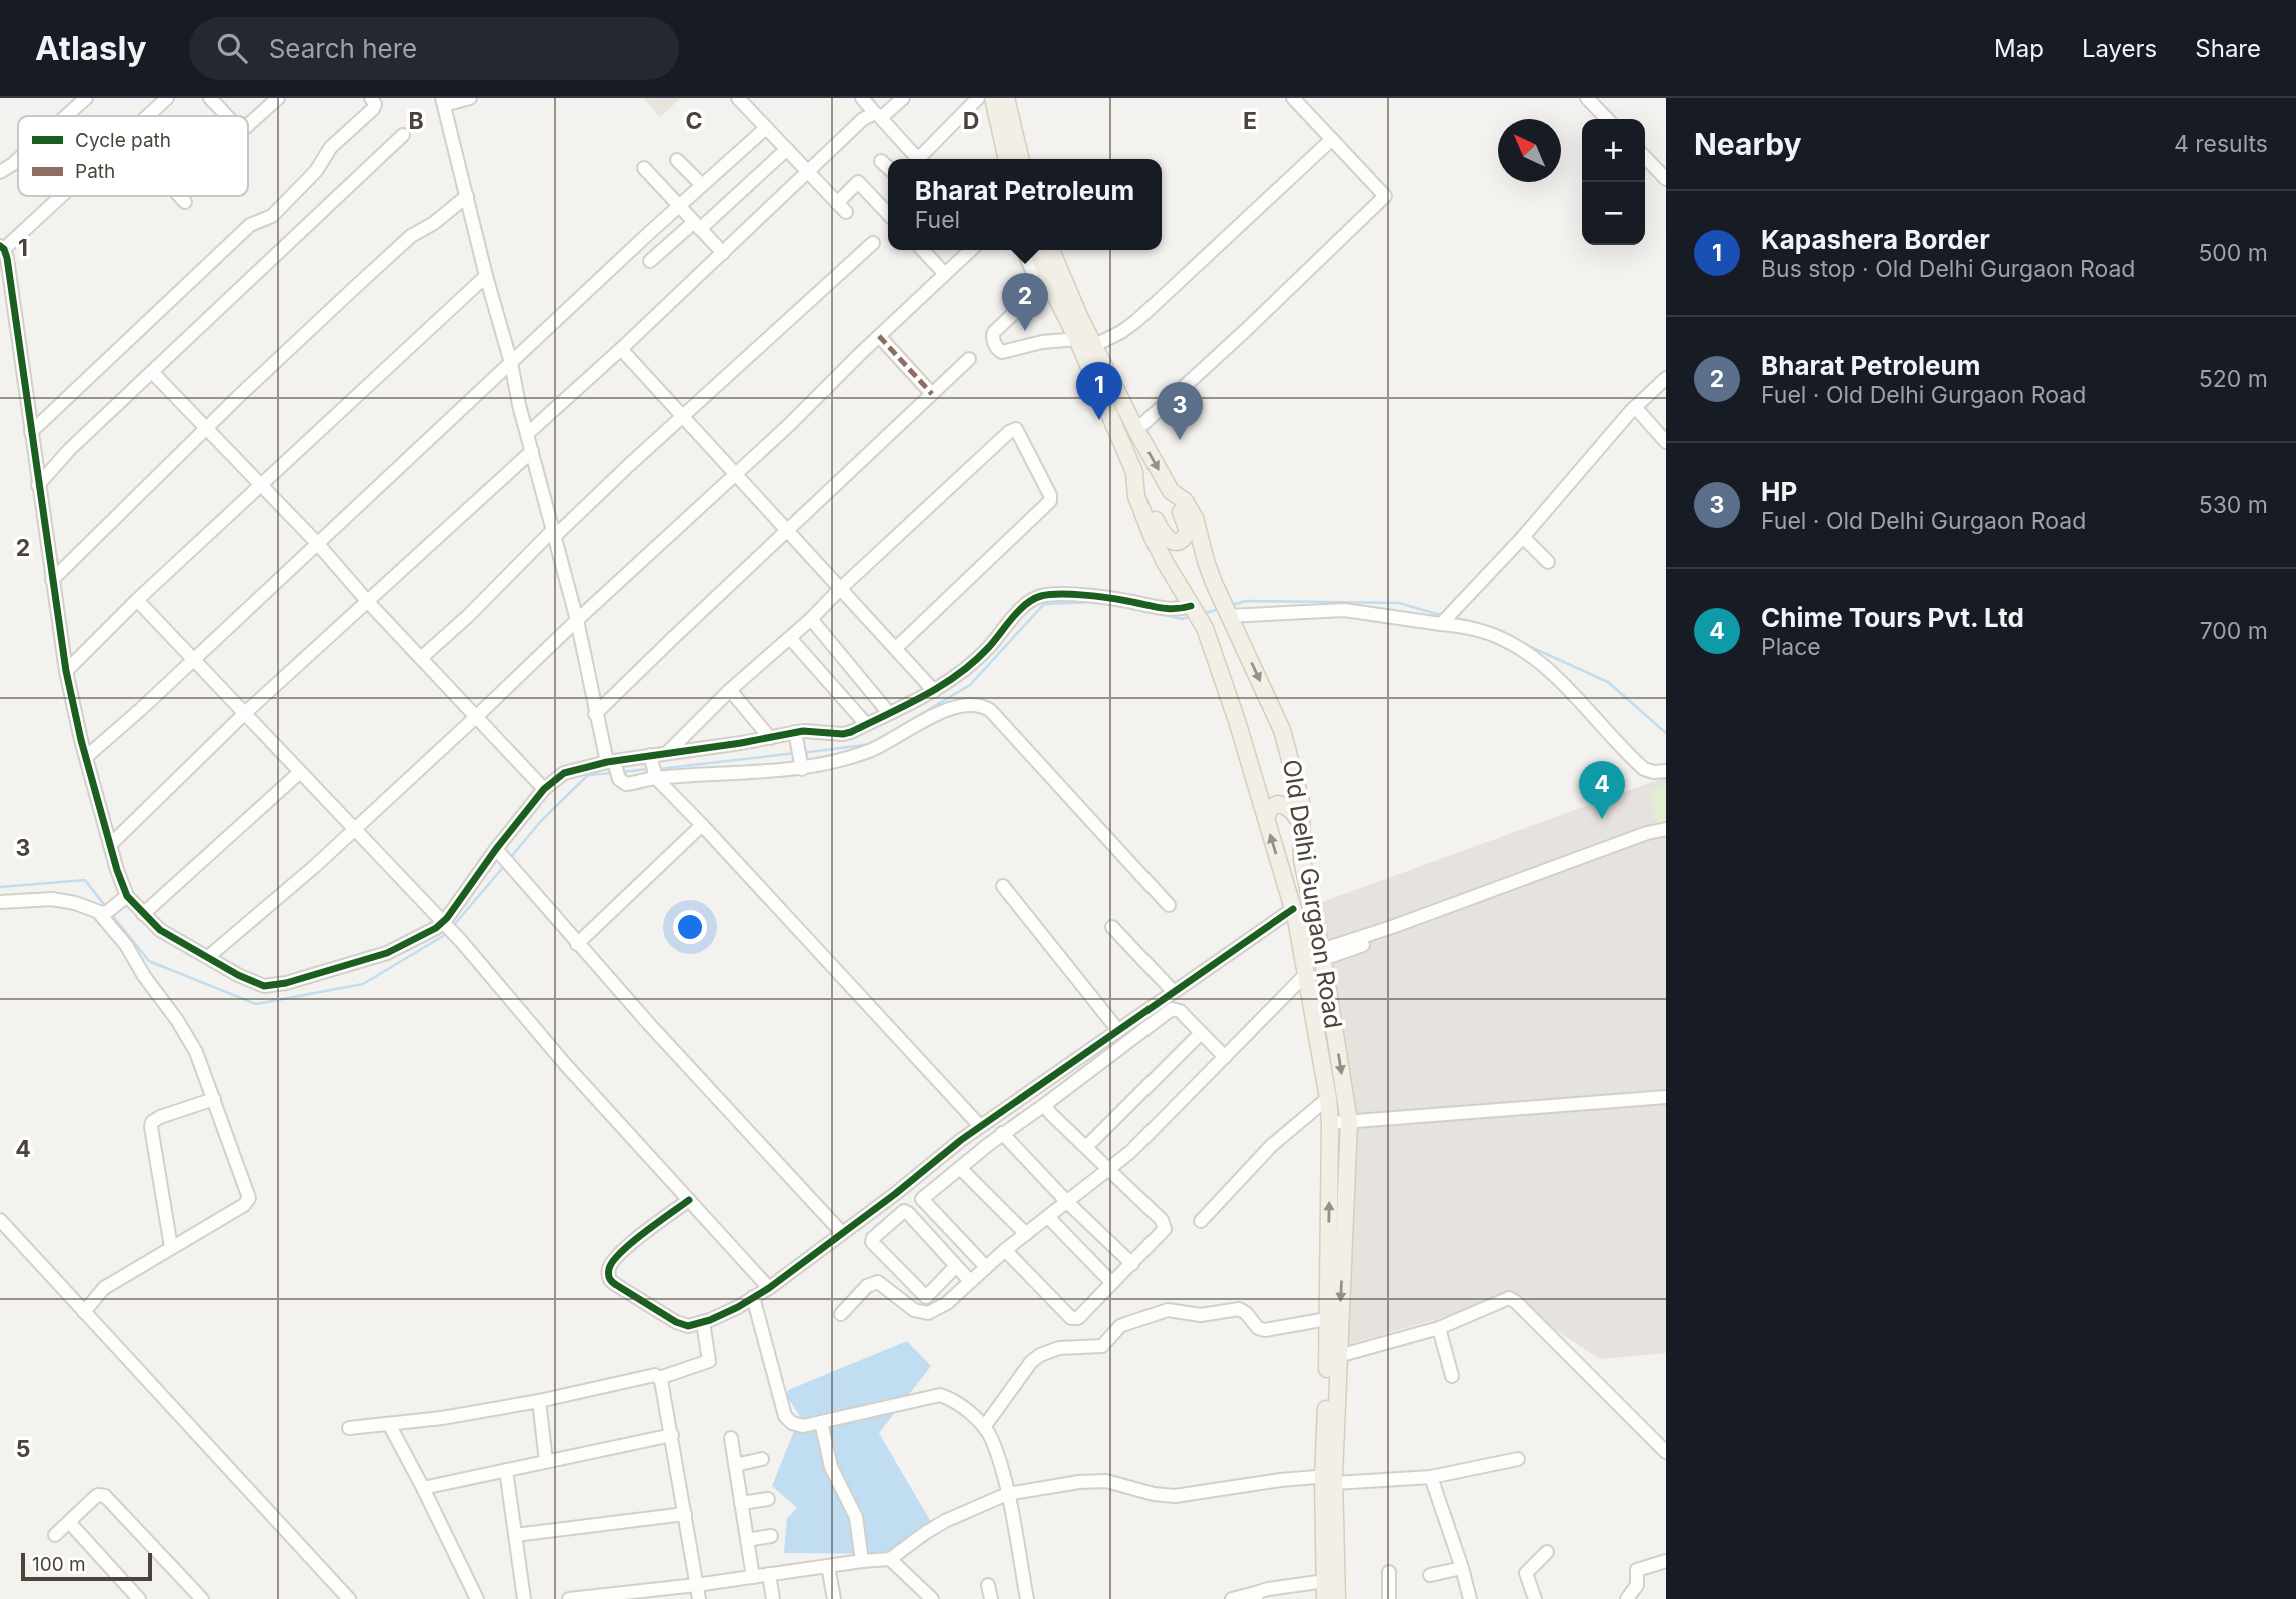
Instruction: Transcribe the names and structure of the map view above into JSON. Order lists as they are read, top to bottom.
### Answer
{
  "streets": {
    "main road": ["Old Delhi Gurgaon Road"]
  },
  "legend": ["Cycle path", "Path"],
  "scale_bar": "100 m",
  "north": "top left",
  "page": {
    "header": "Atlasly",
    "search": "Search here",
    "nav": ["Map", "Layers", "Share"],
    "heading": ["Nearby", "4 results"],
    "map_buttons": ["+", "−"],
    "popup": ["Bharat Petroleum", "Fuel"],
    "list": [
      {
        "mark": "1",
        "name": "Kapashera Border",
        "note": "Bus stop · Old Delhi Gurgaon Road",
        "value": "500 m"
      },
      {
        "mark": "2",
        "name": "Bharat Petroleum",
        "note": "Fuel · Old Delhi Gurgaon Road",
        "value": "520 m"
      },
      {
        "mark": "3",
        "name": "HP",
        "note": "Fuel · Old Delhi Gurgaon Road",
        "value": "530 m"
      },
      {
        "mark": "4",
        "name": "Chime Tours Pvt. Ltd",
        "note": "Place",
        "value": "700 m"
      }
    ],
    "pins": [
      "2",
      "1",
      "3",
      "4"
    ],
    "scale": "100 m"
  },
  "grid": {
    "columns": [
      "B",
      "C",
      "D",
      "E"
    ],
    "rows": [
      "1",
      "2",
      "3",
      "4",
      "5"
    ]
  }
}
